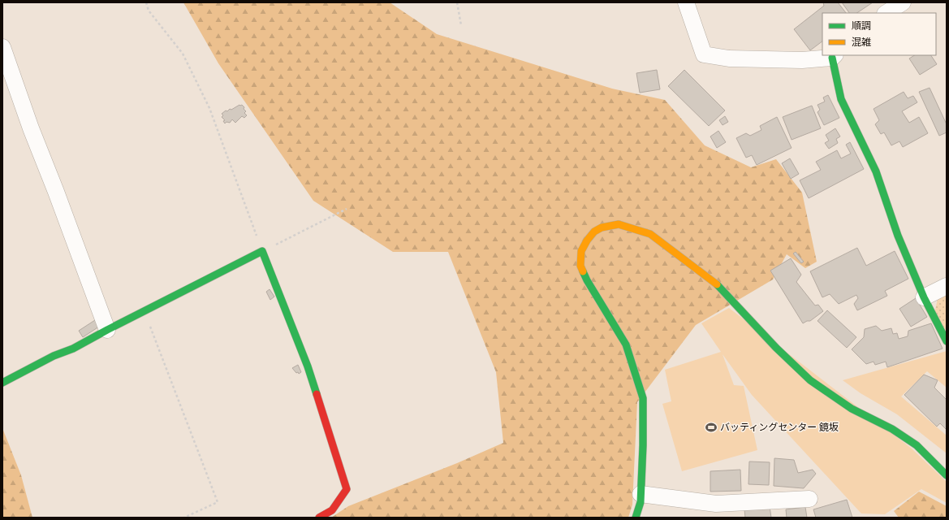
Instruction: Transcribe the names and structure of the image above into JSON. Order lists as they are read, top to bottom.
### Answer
{
  "places": {
    "sports": ["バッティングセンター 鏡坂"]
  },
  "legend": ["順調", "混雑"]
}
